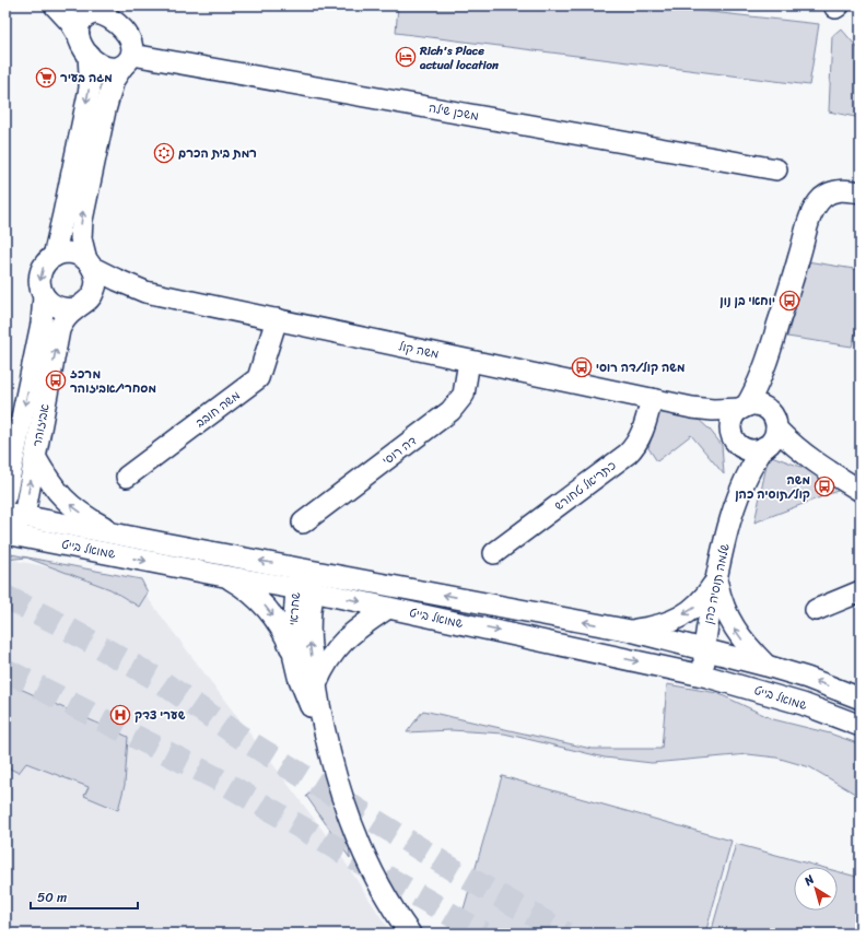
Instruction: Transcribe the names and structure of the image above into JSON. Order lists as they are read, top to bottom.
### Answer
{
  "streets": {
    "street": [
      "משכן שילה",
      "משה קול",
      "משה חובב",
      "אביזוהר",
      "דה רוסי",
      "כתריאל טחורש",
      "שמואל בייט",
      "שלמה תוסיה כהן",
      "שחראי"
    ]
  },
  "crossings": [
    ["משכן שילה", "אביזוהר"],
    ["משה קול", "משה חובב"],
    ["משה קול", "אביזוהר"],
    ["משה קול", "דה רוסי"],
    ["משה קול", "כתריאל טחורש"],
    ["משה קול", "שלמה תוסיה כהן"],
    ["אביזוהר", "שמואל בייט"],
    ["שמואל בייט", "שלמה תוסיה כהן"],
    ["שמואל בייט", "שחראי"]
  ],
  "places": {
    "hotel": ["Rich's Place actual location"],
    "supermarket": ["מגה בעיר"],
    "synagogue": ["רמת בית הכרם"],
    "bus stop": [
      "יוחאי בן נון",
      "משה קול/דה רוסי",
      "מרכז מסחרי/אביזוהר",
      "משה קול/תוסיה כהן"
    ],
    "hospital": ["שערי צדק"]
  },
  "scale_bar": "50 m",
  "north": "top left"
}
